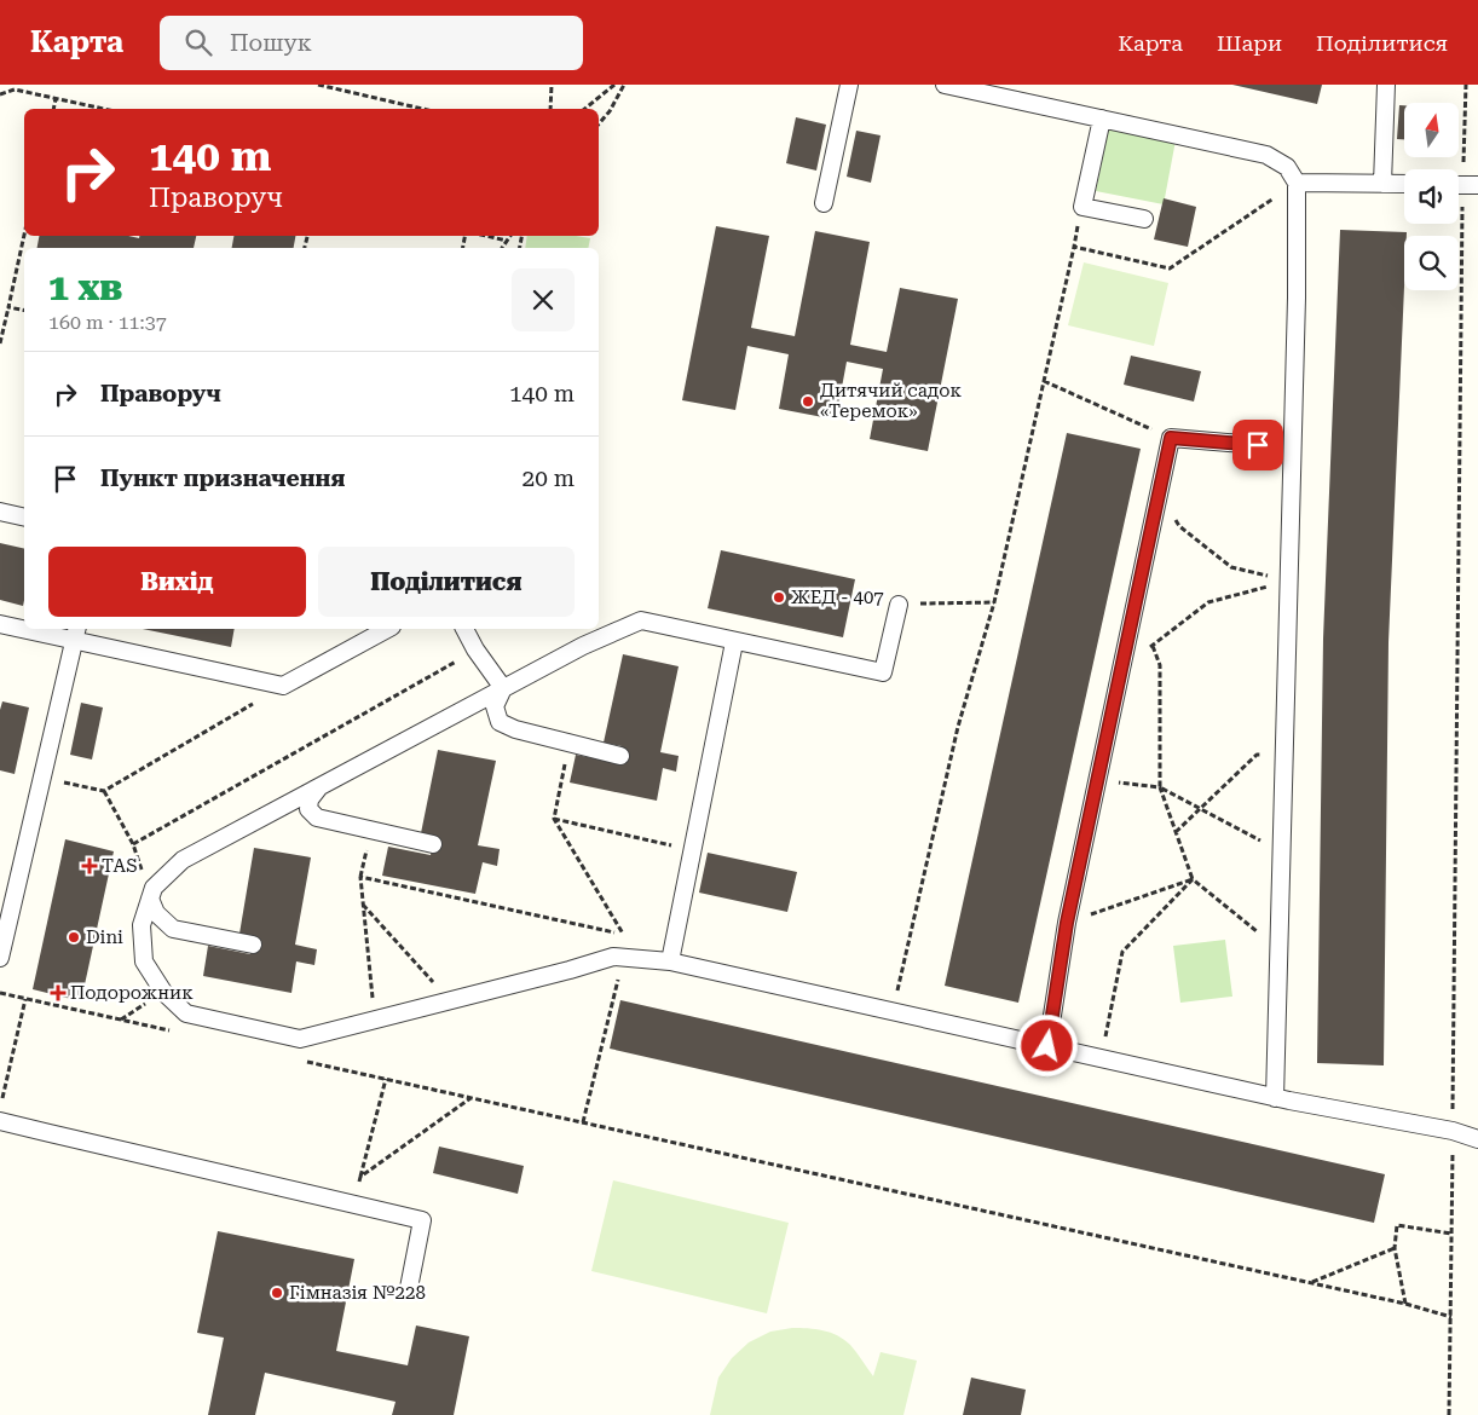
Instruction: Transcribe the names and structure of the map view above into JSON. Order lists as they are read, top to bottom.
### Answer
{
  "places": {
    "other": [
      "Дитячий садок «Теремок»",
      "ЖЕД - 407",
      "Dini",
      "Гімназія №228"
    ],
    "health": ["TAS", "Подорожник"]
  },
  "north": "top",
  "page": {
    "header": "Карта",
    "search": "Пошук",
    "nav": ["Карта", "Шари", "Поділитися"],
    "turn": ["140 m", "Праворуч"],
    "heading": ["1 хв", "160 m · 11:37"],
    "list": [
      {
        "name": "Праворуч",
        "value": "140 m"
      },
      {
        "name": "Пункт призначення",
        "value": "20 m"
      }
    ],
    "buttons": ["Вихід", "Поділитися"]
  }
}
